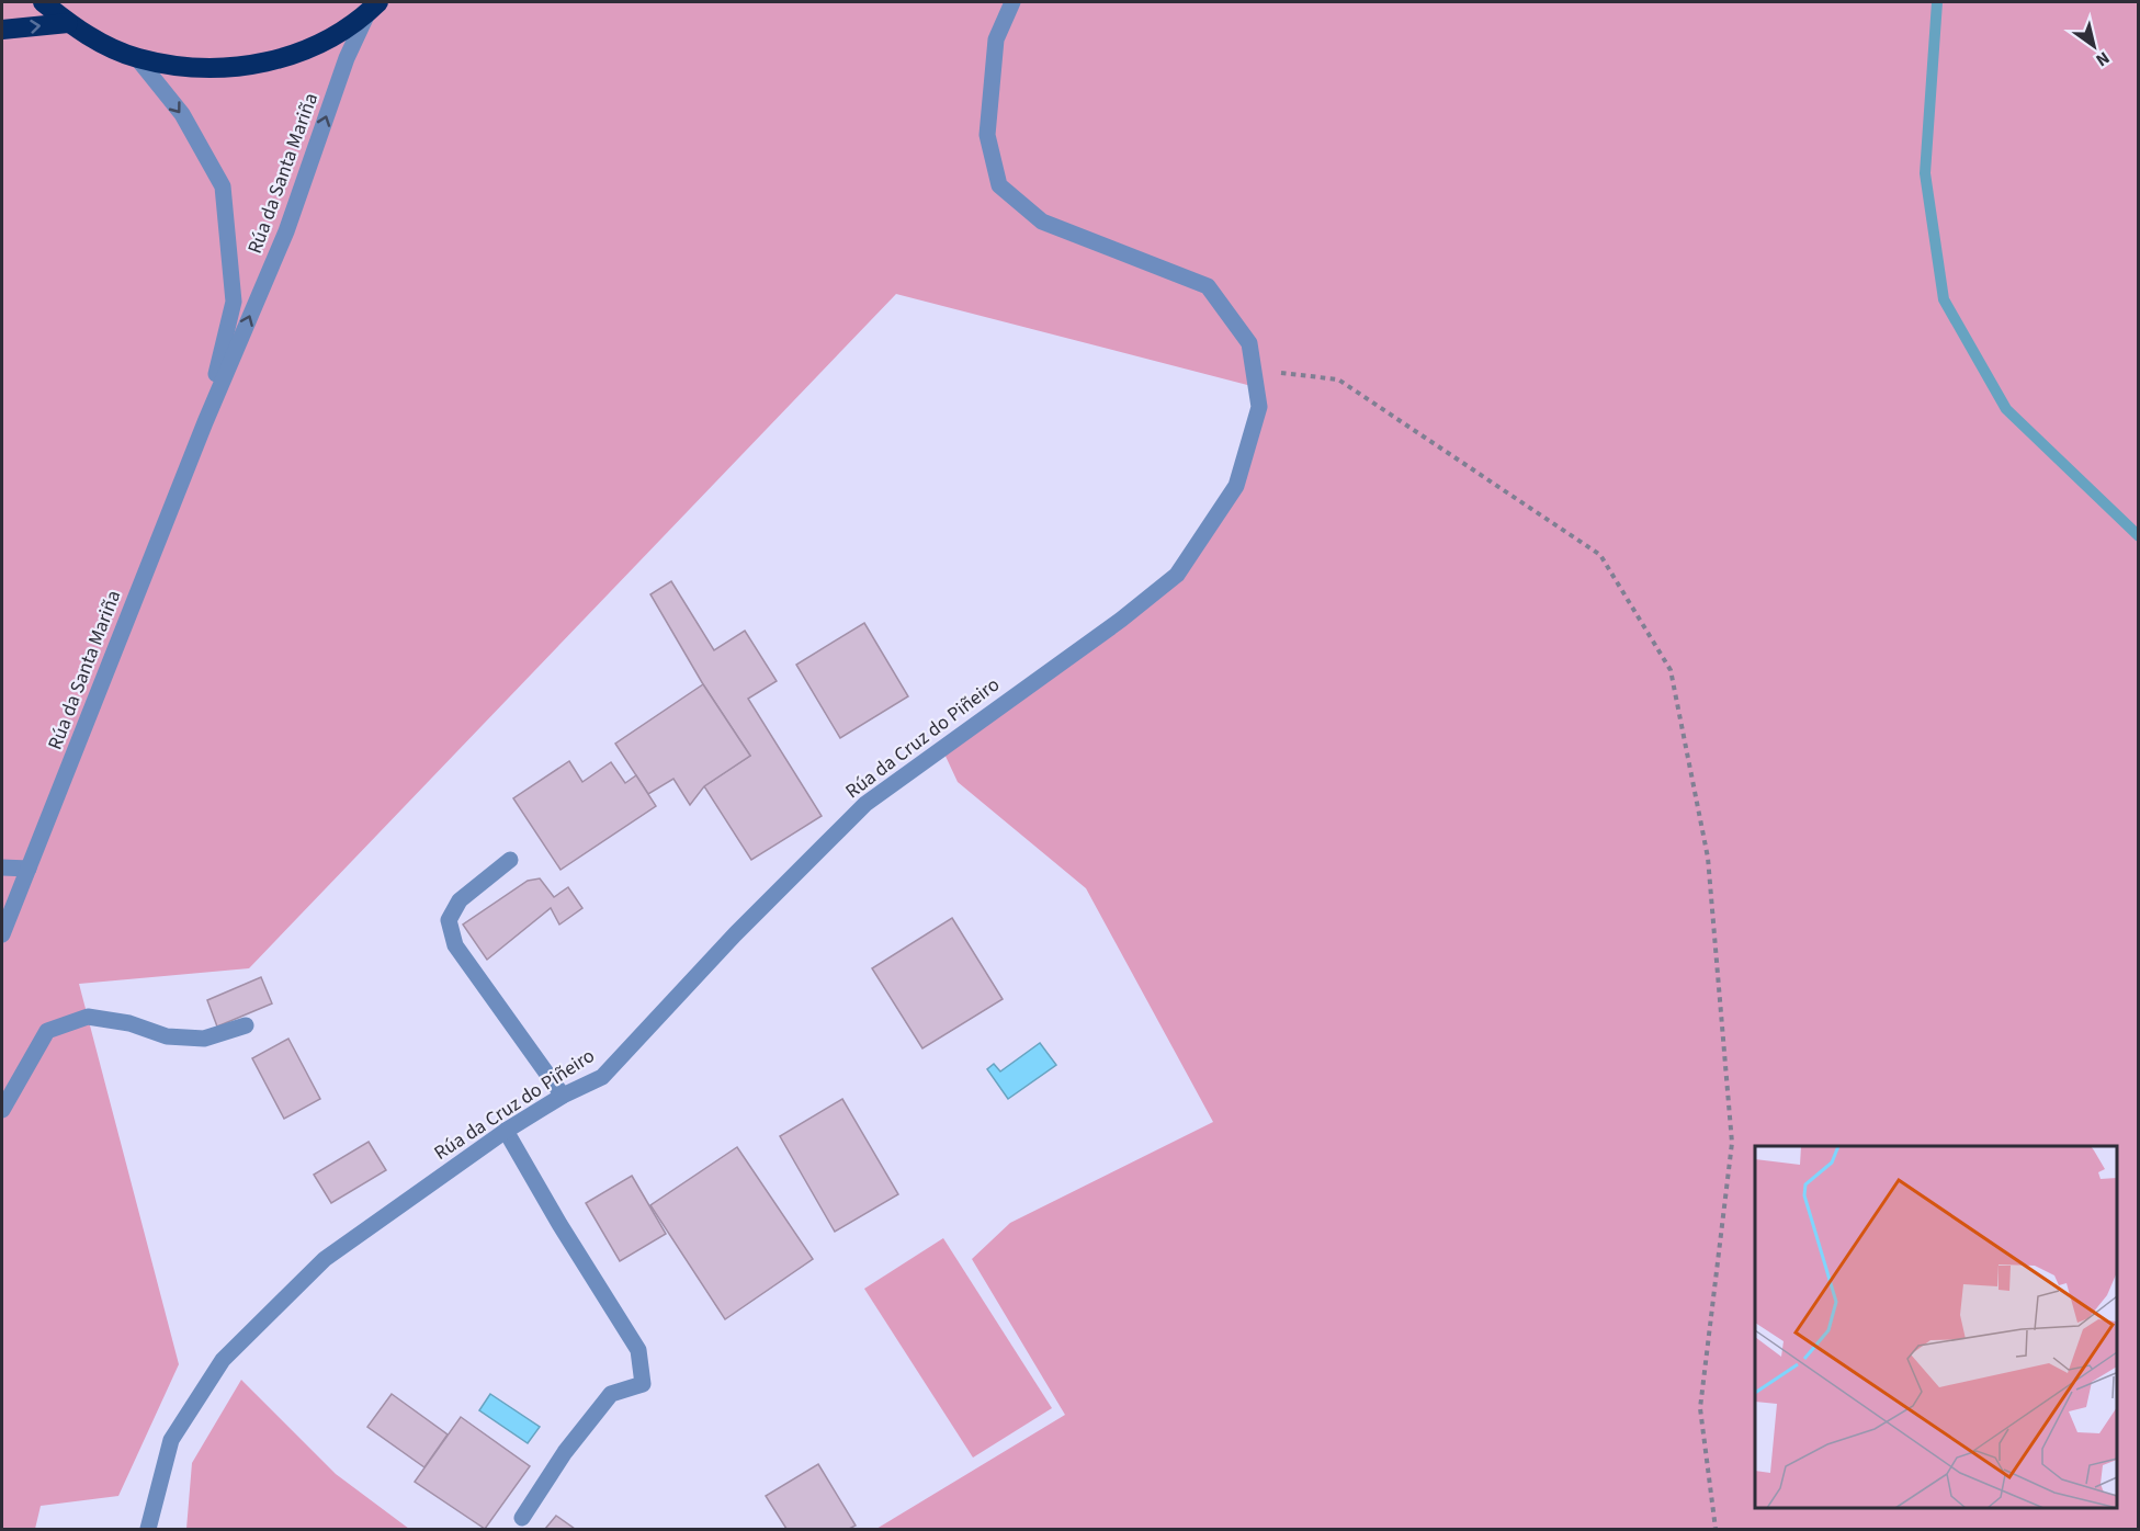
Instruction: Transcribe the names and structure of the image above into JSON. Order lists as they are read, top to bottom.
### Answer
{
  "streets": {
    "street": ["Rúa da Santa Mariña", "Rúa da Cruz do Piñeiro"]
  },
  "north": "bottom right"
}
